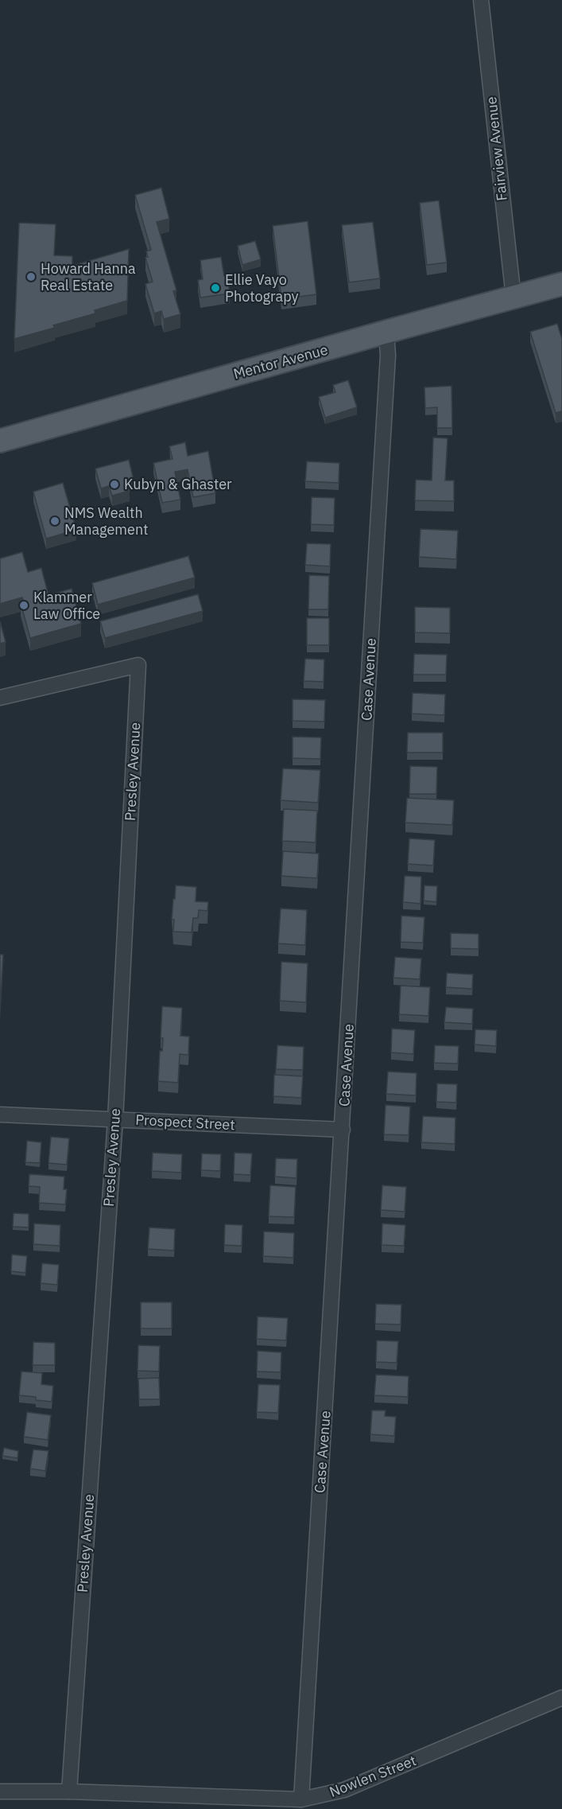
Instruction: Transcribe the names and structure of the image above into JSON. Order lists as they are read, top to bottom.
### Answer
{
  "streets": {
    "main road": ["Mentor Avenue"],
    "street": [
      "Fairview Avenue",
      "Case Avenue",
      "Presley Avenue",
      "Prospect Street",
      "Nowlen Street"
    ]
  },
  "crossings": [
    ["Fairview Avenue", "Mentor Avenue"],
    ["Mentor Avenue", "Case Avenue"],
    ["Case Avenue", "Prospect Street"],
    ["Case Avenue", "Nowlen Street"],
    ["Presley Avenue", "Prospect Street"],
    ["Presley Avenue", "Nowlen Street"]
  ],
  "places": [
    "Howard Hanna Real Estate",
    "Ellie Vayo Photograpy",
    "Kubyn & Ghaster",
    "NMS Wealth Management",
    "Klammer Law Office"
  ]
}
